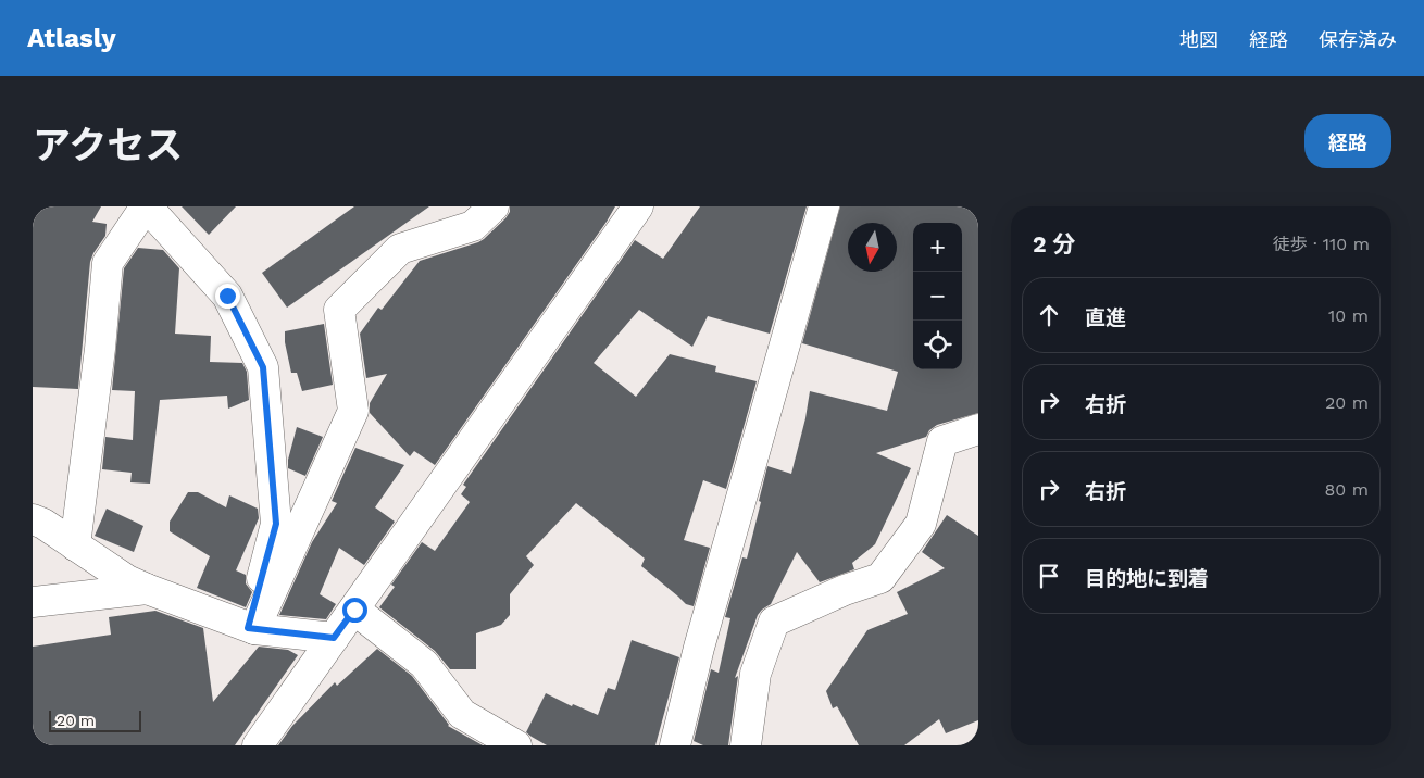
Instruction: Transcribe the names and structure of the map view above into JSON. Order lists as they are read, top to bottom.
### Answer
{
  "scale_bar": "20 m",
  "north": "bottom",
  "page": {
    "header": "Atlasly",
    "nav": ["地図", "経路", "保存済み"],
    "title": "アクセス",
    "buttons": "経路",
    "heading": ["2 分", "徒歩 · 110 m"],
    "map_buttons": ["+", "−"],
    "list": [
      ["直進", "10 m"],
      ["右折", "20 m"],
      ["右折", "80 m"],
      "目的地に到着"
    ],
    "scale": "20 m"
  }
}
